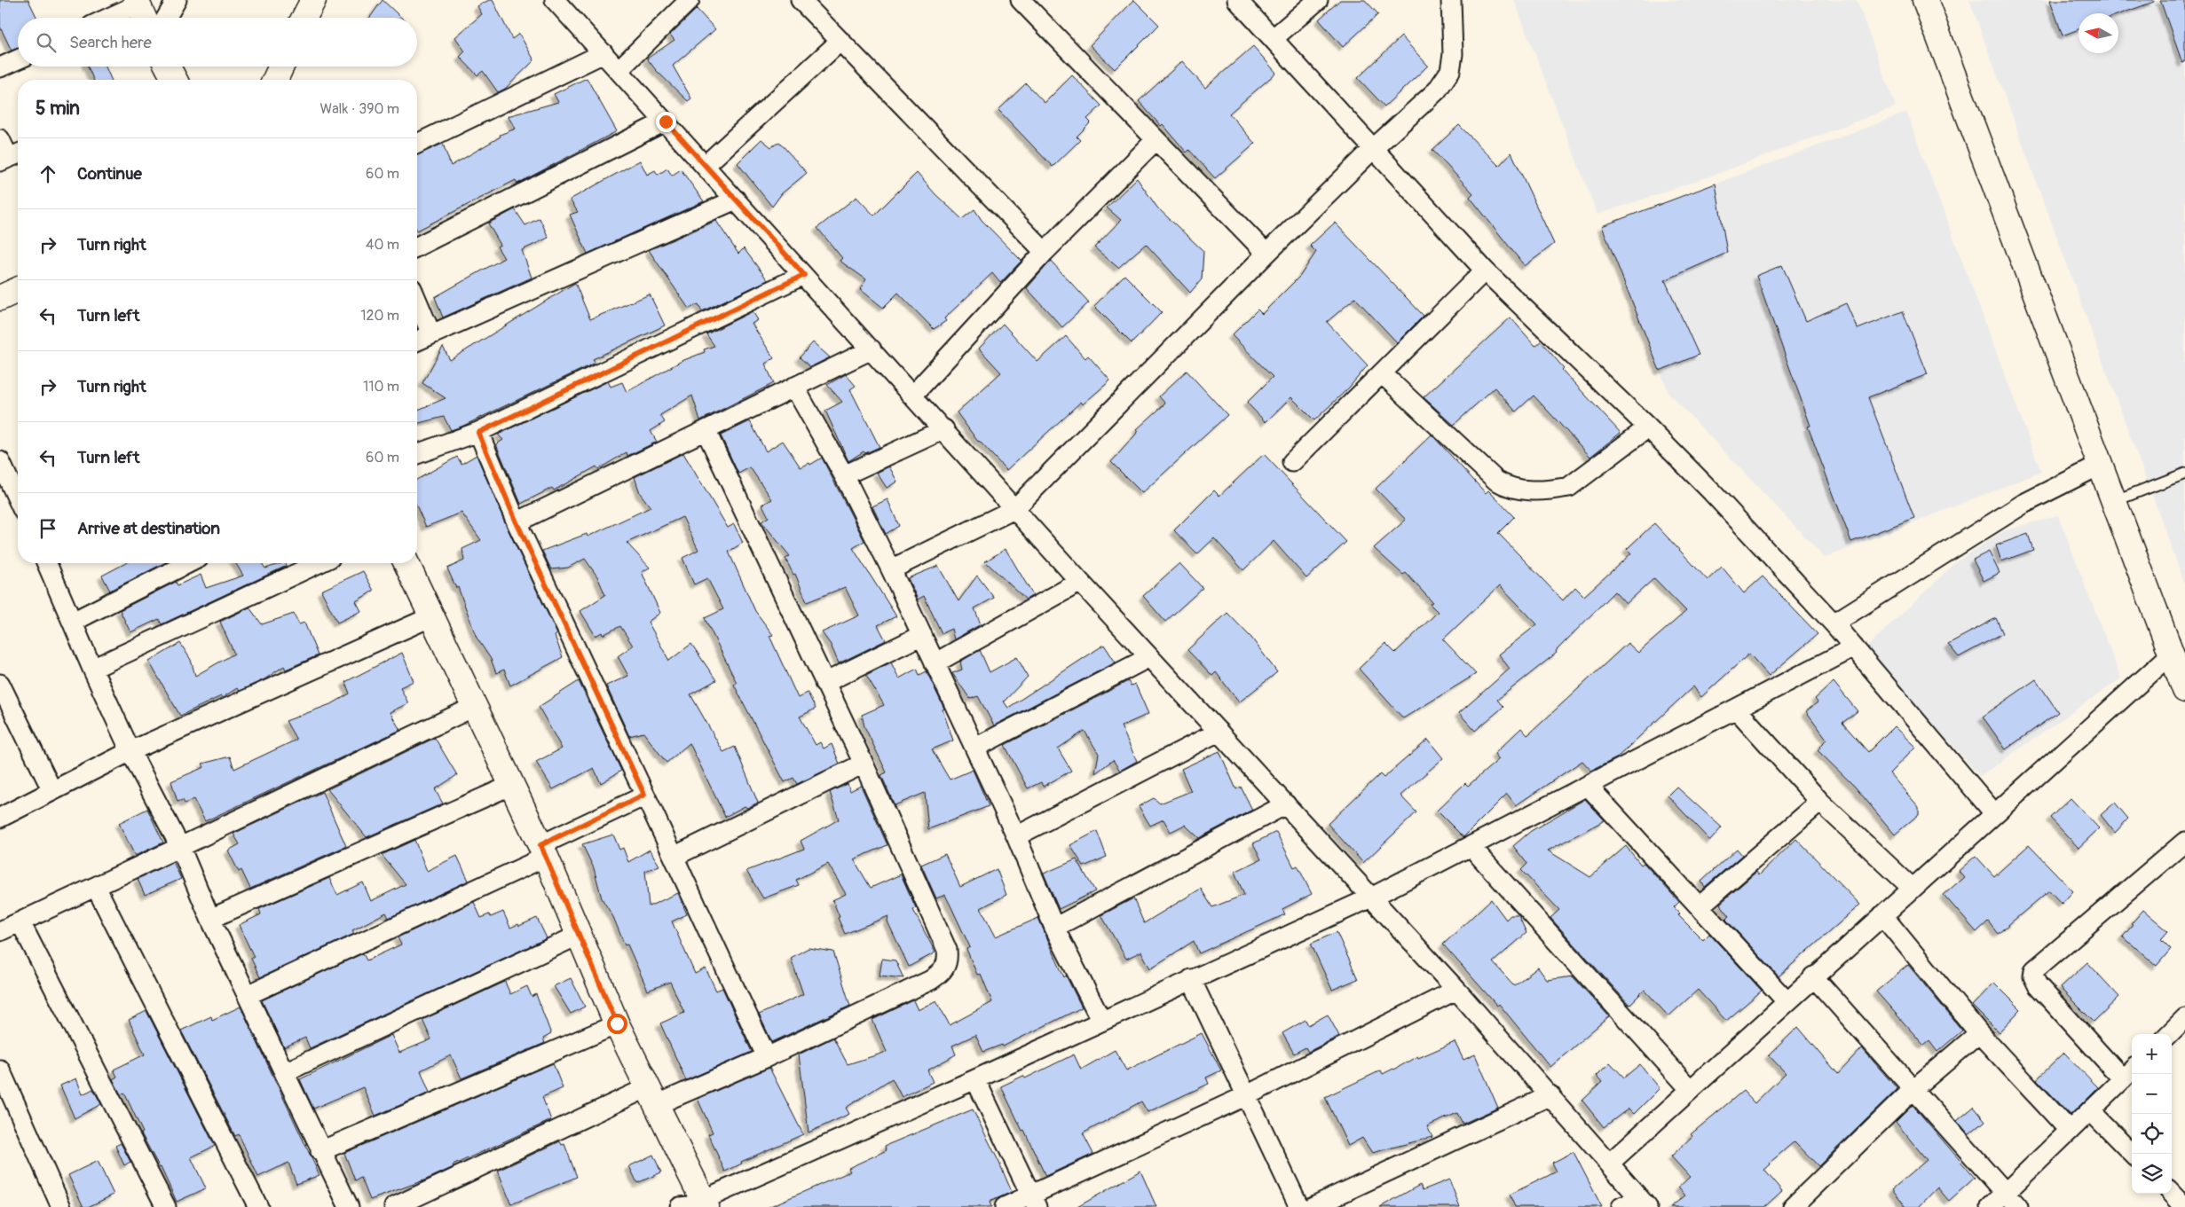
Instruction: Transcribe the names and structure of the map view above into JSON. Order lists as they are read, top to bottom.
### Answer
{
  "north": "left",
  "page": {
    "search": "Search here",
    "heading": ["5 min", "Walk · 390 m"],
    "list": [
      ["Continue", "60 m"],
      ["Turn right", "40 m"],
      ["Turn left", "120 m"],
      ["Turn right", "110 m"],
      ["Turn left", "60 m"],
      "Arrive at destination"
    ],
    "map_buttons": ["+", "−"]
  }
}
